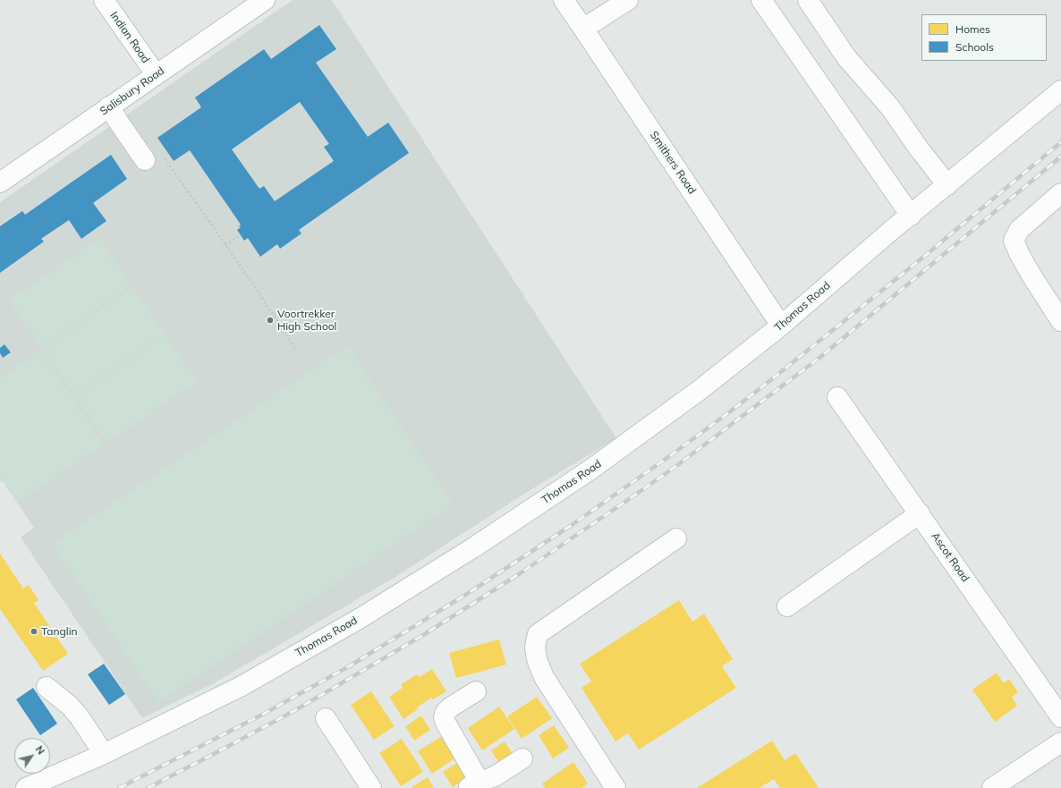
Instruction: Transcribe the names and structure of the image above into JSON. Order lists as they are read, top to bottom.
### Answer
{
  "streets": {
    "street": [
      "Indian Road",
      "Salisbury Road",
      "Smithers Road",
      "Thomas Road",
      "Ascot Road"
    ]
  },
  "crossings": [
    ["Indian Road", "Salisbury Road"],
    ["Smithers Road", "Thomas Road"]
  ],
  "places": ["Voortrekker High School", "Tanglin"],
  "legend": ["Homes", "Schools"],
  "north": "top right"
}
